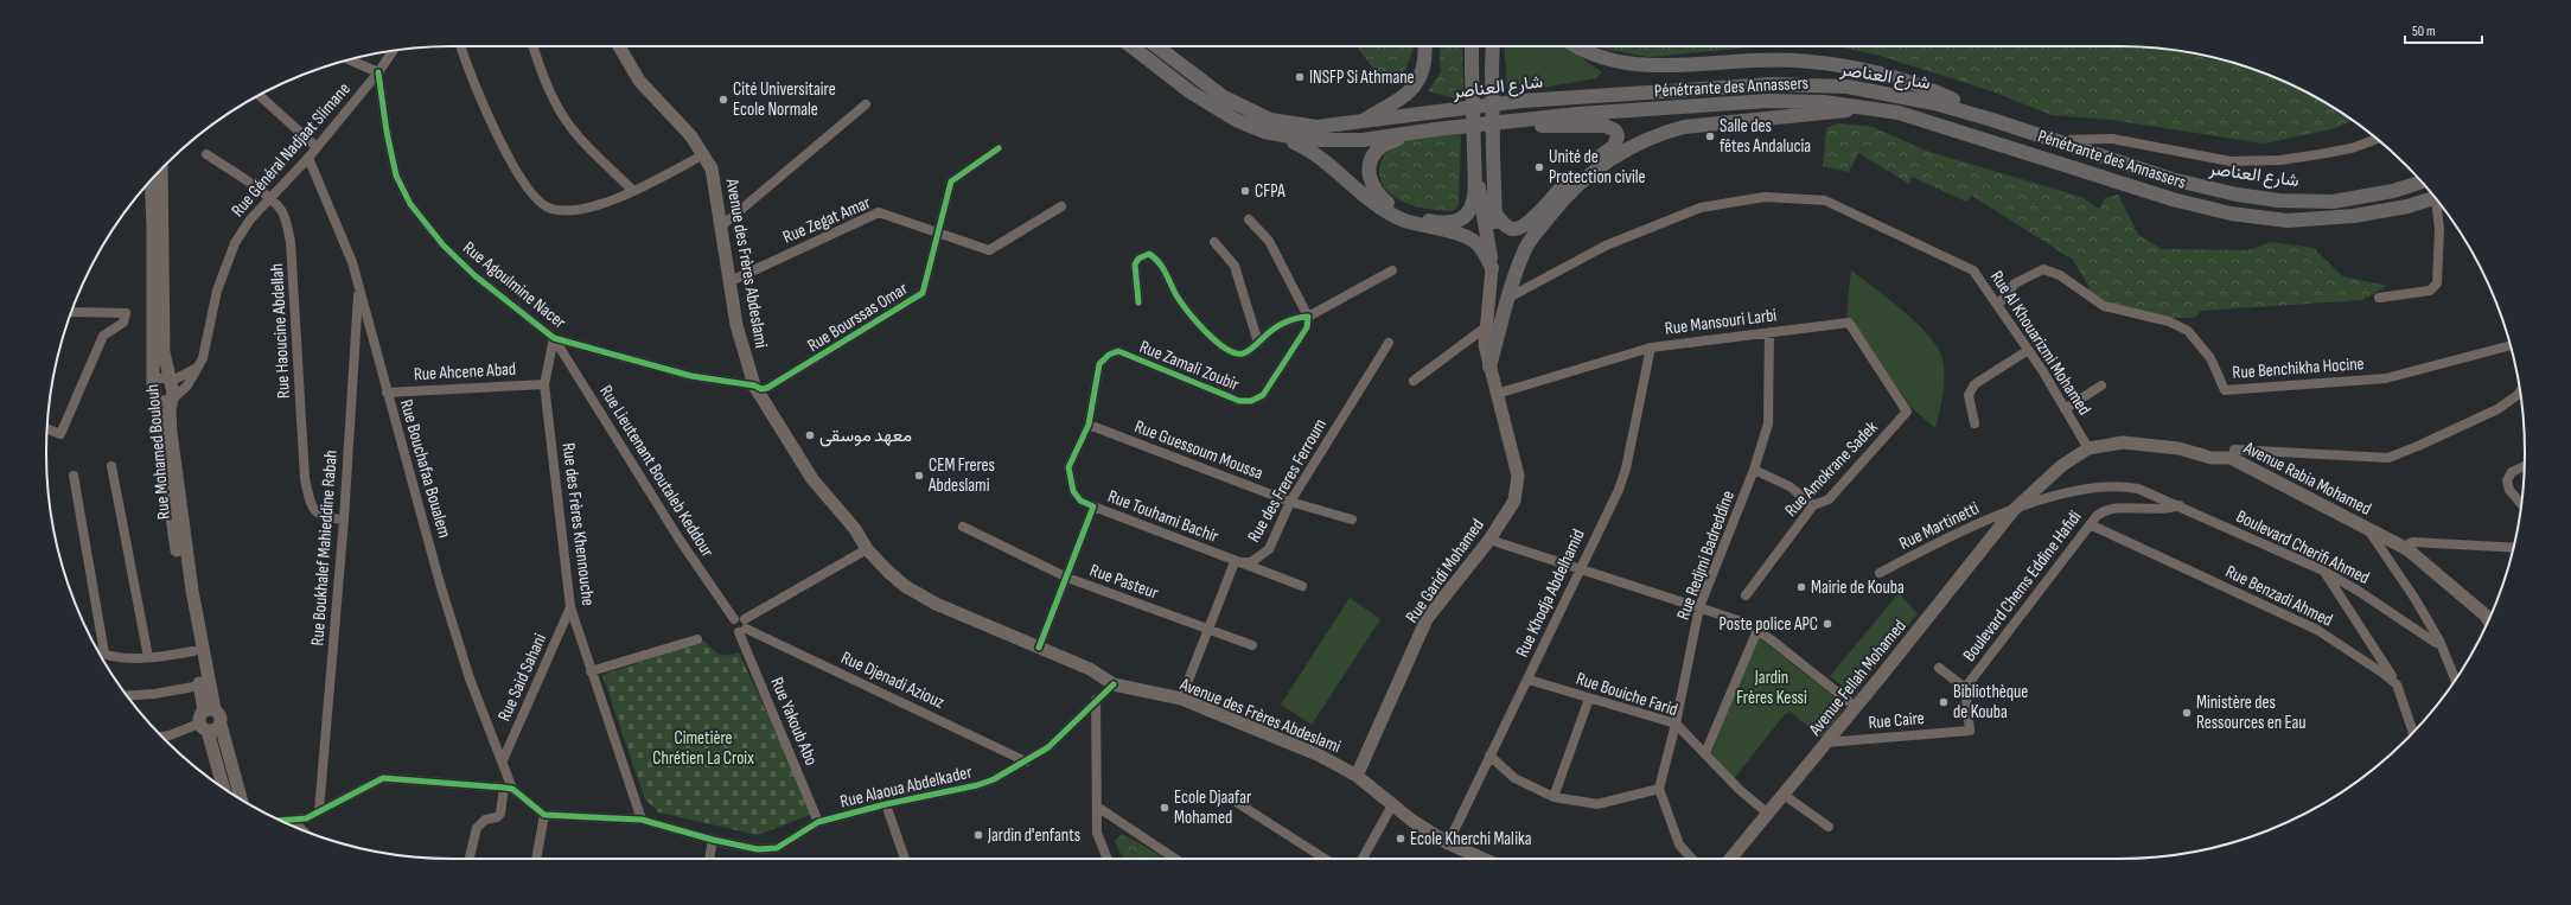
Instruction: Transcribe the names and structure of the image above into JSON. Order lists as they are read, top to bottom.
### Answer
{
  "streets": {
    "highway": ["شارع العناصر", "Pénétrante des Annassers"],
    "main road": [
      "Avenue des Frères Abdeslami",
      "Rue Mohamed Boulouh",
      "Avenue Rabia Mohamed",
      "Rue Garidi Mohamed",
      "Avenue Fellah Mohamed"
    ],
    "street": [
      "Rue Général Nadjaat Slimane",
      "Rue Zegat Amar",
      "Rue Agoulmine Nacer",
      "Rue Bourssas Omar",
      "Rue Mansouri Larbi",
      "Rue Haoucine Abdellah",
      "Rue Al Khouarizmi Mohamed",
      "Rue Zamali Zoubir",
      "Rue Benchikha Hocine",
      "Rue Ahcene Abad",
      "Rue Guessoum Moussa",
      "Rue Bouchafaa Boualem",
      "Rue Amokrane Sadek",
      "Rue Lieutenant Boutaleb Keddour",
      "Rue des Freres Ferroum",
      "Rue Touhami Bachir",
      "Rue des Frères Khennouche",
      "Rue Martinetti",
      "Boulevard Cherifi Ahmed",
      "Rue Boukhalef Mahieddine Rabah",
      "Rue Redjmi Badreddine",
      "Rue Pasteur",
      "Boulevard Chems Eddine Hafidi",
      "Rue Khodja Abdelhamid",
      "Rue Benzadi Ahmed",
      "Rue Said Sahani",
      "Rue Djenadi Aziouz",
      "Rue Bouiche Farid",
      "Rue Caire",
      "Rue Yakoub Abo",
      "Rue Alaoua Abdelkader"
    ]
  },
  "crossings": [
    ["Rue Général Nadjaat Slimane", "Rue Agoulmine Nacer"],
    ["Rue Général Nadjaat Slimane", "Rue Haoucine Abdellah"],
    ["Rue Général Nadjaat Slimane", "Rue Mohamed Boulouh"],
    ["Rue Général Nadjaat Slimane", "Rue Bouchafaa Boualem"],
    ["Rue Zegat Amar", "Avenue des Frères Abdeslami"],
    ["Rue Zegat Amar", "Rue Bourssas Omar"],
    ["Avenue des Frères Abdeslami", "Rue Agoulmine Nacer"],
    ["Avenue des Frères Abdeslami", "Rue Bourssas Omar"],
    ["Avenue des Frères Abdeslami", "Rue Garidi Mohamed"],
    ["Avenue des Frères Abdeslami", "Rue Khodja Abdelhamid"],
    ["Avenue des Frères Abdeslami", "Rue Alaoua Abdelkader"],
    ["Rue Agoulmine Nacer", "Rue Bourssas Omar"],
    ["Rue Agoulmine Nacer", "Rue Lieutenant Boutaleb Keddour"],
    ["Rue Agoulmine Nacer", "Rue des Frères Khennouche"],
    ["Rue Mansouri Larbi", "Rue Amokrane Sadek"],
    ["Rue Mansouri Larbi", "Rue Redjmi Badreddine"],
    ["Rue Mansouri Larbi", "Rue Garidi Mohamed"],
    ["Rue Mansouri Larbi", "Rue Khodja Abdelhamid"],
    ["Rue Haoucine Abdellah", "Rue Boukhalef Mahieddine Rabah"],
    ["Rue Al Khouarizmi Mohamed", "Rue Benchikha Hocine"],
    ["Rue Al Khouarizmi Mohamed", "Avenue Rabia Mohamed"],
    ["Rue Zamali Zoubir", "Rue Guessoum Moussa"],
    ["Rue Zamali Zoubir", "Rue Touhami Bachir"],
    ["Rue Ahcene Abad", "Rue Bouchafaa Boualem"],
    ["Rue Ahcene Abad", "Rue des Frères Khennouche"],
    ["Rue Guessoum Moussa", "Rue des Freres Ferroum"],
    ["Rue Bouchafaa Boualem", "Rue Boukhalef Mahieddine Rabah"],
    ["Rue Bouchafaa Boualem", "Rue Said Sahani"],
    ["Rue Lieutenant Boutaleb Keddour", "Rue des Frères Khennouche"],
    ["Rue Lieutenant Boutaleb Keddour", "Rue Djenadi Aziouz"],
    ["Rue Lieutenant Boutaleb Keddour", "Rue Yakoub Abo"],
    ["Avenue Rabia Mohamed", "Rue Martinetti"],
    ["Avenue Rabia Mohamed", "Boulevard Cherifi Ahmed"],
    ["Avenue Rabia Mohamed", "Avenue Fellah Mohamed"],
    ["Rue des Freres Ferroum", "Rue Touhami Bachir"],
    ["Rue des Frères Khennouche", "Rue Said Sahani"],
    ["Rue des Frères Khennouche", "Rue Alaoua Abdelkader"],
    ["Rue Martinetti", "Boulevard Cherifi Ahmed"],
    ["Rue Martinetti", "Avenue Fellah Mohamed"],
    ["Boulevard Cherifi Ahmed", "Boulevard Chems Eddine Hafidi"],
    ["Boulevard Cherifi Ahmed", "Avenue Fellah Mohamed"],
    ["Rue Redjmi Badreddine", "Rue Bouiche Farid"],
    ["Boulevard Chems Eddine Hafidi", "Rue Benzadi Ahmed"],
    ["Boulevard Chems Eddine Hafidi", "Rue Caire"],
    ["Rue Khodja Abdelhamid", "Rue Bouiche Farid"],
    ["Avenue Fellah Mohamed", "Rue Bouiche Farid"],
    ["Avenue Fellah Mohamed", "Rue Caire"],
    ["Rue Djenadi Aziouz", "Rue Yakoub Abo"],
    ["Rue Djenadi Aziouz", "Rue Alaoua Abdelkader"],
    ["Rue Yakoub Abo", "Rue Alaoua Abdelkader"]
  ],
  "parks": ["Jardin Frères Kessi", "Cimetière Chrétien La Croix"],
  "places": [
    "INSFP Si Athmane",
    "Cité Universitaire Ecole Normale",
    "Salle des fêtes Andalucia",
    "Unité de Protection civile",
    "CFPA",
    "معهد موسقى",
    "CEM Freres Abdeslami",
    "Mairie de Kouba",
    "Poste police APC",
    "Bibliothèque de Kouba",
    "Ministère des Ressources en Eau",
    "Ecole Djaafar Mohamed",
    "Jardin d'enfants",
    "Ecole Kherchi Malika"
  ],
  "scale_bar": "50 m"
}
